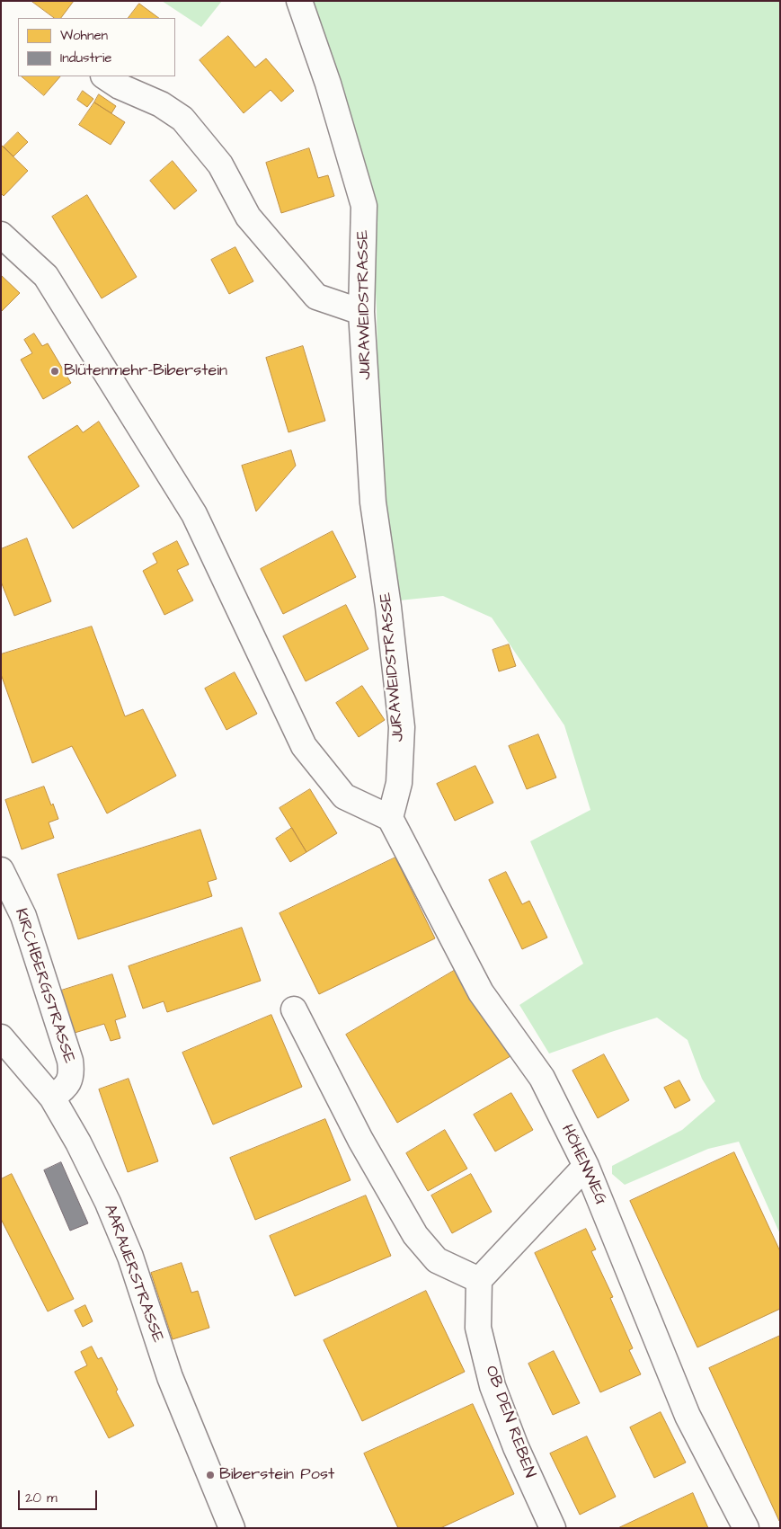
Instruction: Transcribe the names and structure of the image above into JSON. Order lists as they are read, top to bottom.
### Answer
{
  "streets": {
    "street": [
      "JURAWEIDSTRASSE",
      "KIRCHBERGSTRASSE",
      "HÖHENWEG",
      "AARAUERSTRASSE",
      "OB DEN REBEN"
    ]
  },
  "crossings": [
    ["JURAWEIDSTRASSE", "HÖHENWEG"],
    ["KIRCHBERGSTRASSE", "AARAUERSTRASSE"]
  ],
  "places": ["Blütenmehr-Biberstein", "Biberstein Post"],
  "legend": ["Wohnen", "Industrie"],
  "scale_bar": "20 m"
}
